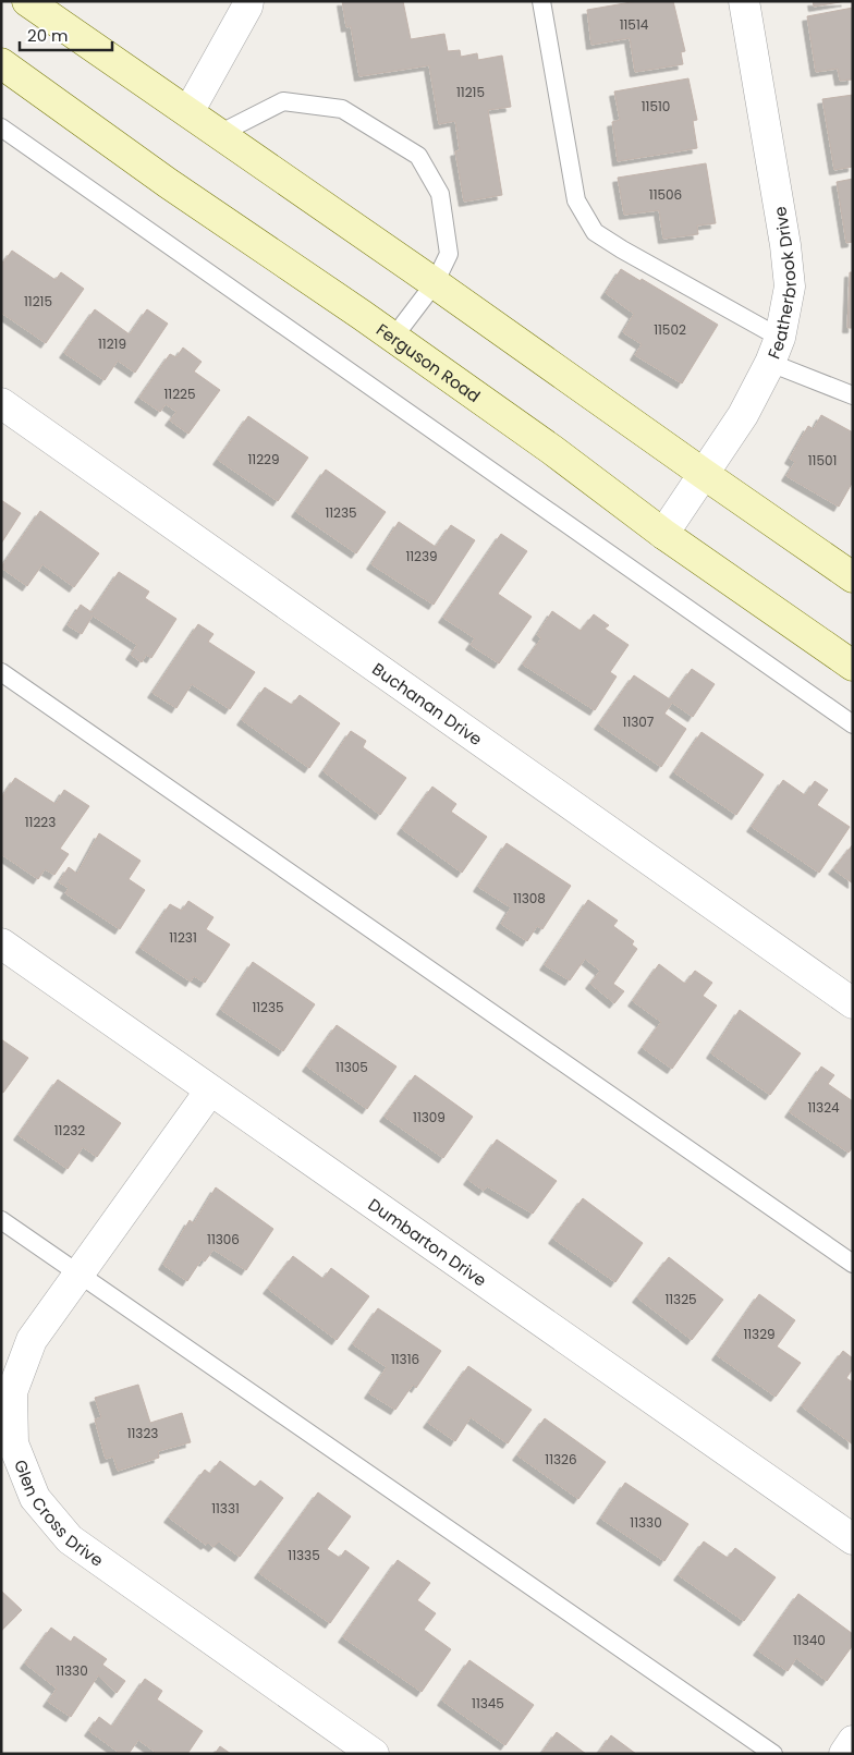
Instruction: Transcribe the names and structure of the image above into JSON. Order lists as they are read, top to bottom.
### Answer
{
  "streets": {
    "main road": ["Ferguson Road"],
    "street": [
      "Featherbrook Drive",
      "Buchanan Drive",
      "Dumbarton Drive",
      "Glen Cross Drive"
    ]
  },
  "crossings": [
    ["Featherbrook Drive", "Ferguson Road"],
    ["Dumbarton Drive", "Glen Cross Drive"]
  ],
  "house_numbers": [
    "11514",
    "11215",
    "11510",
    "11506",
    "11215",
    "11502",
    "11219",
    "11225",
    "11229",
    "11501",
    "11235",
    "11239",
    "11307",
    "11223",
    "11308",
    "11231",
    "11235",
    "11305",
    "11324",
    "11309",
    "11232",
    "11306",
    "11325",
    "11329",
    "11316",
    "11323",
    "11326",
    "11331",
    "11330",
    "11335",
    "11340",
    "11330",
    "11345"
  ],
  "scale_bar": "20 m"
}
